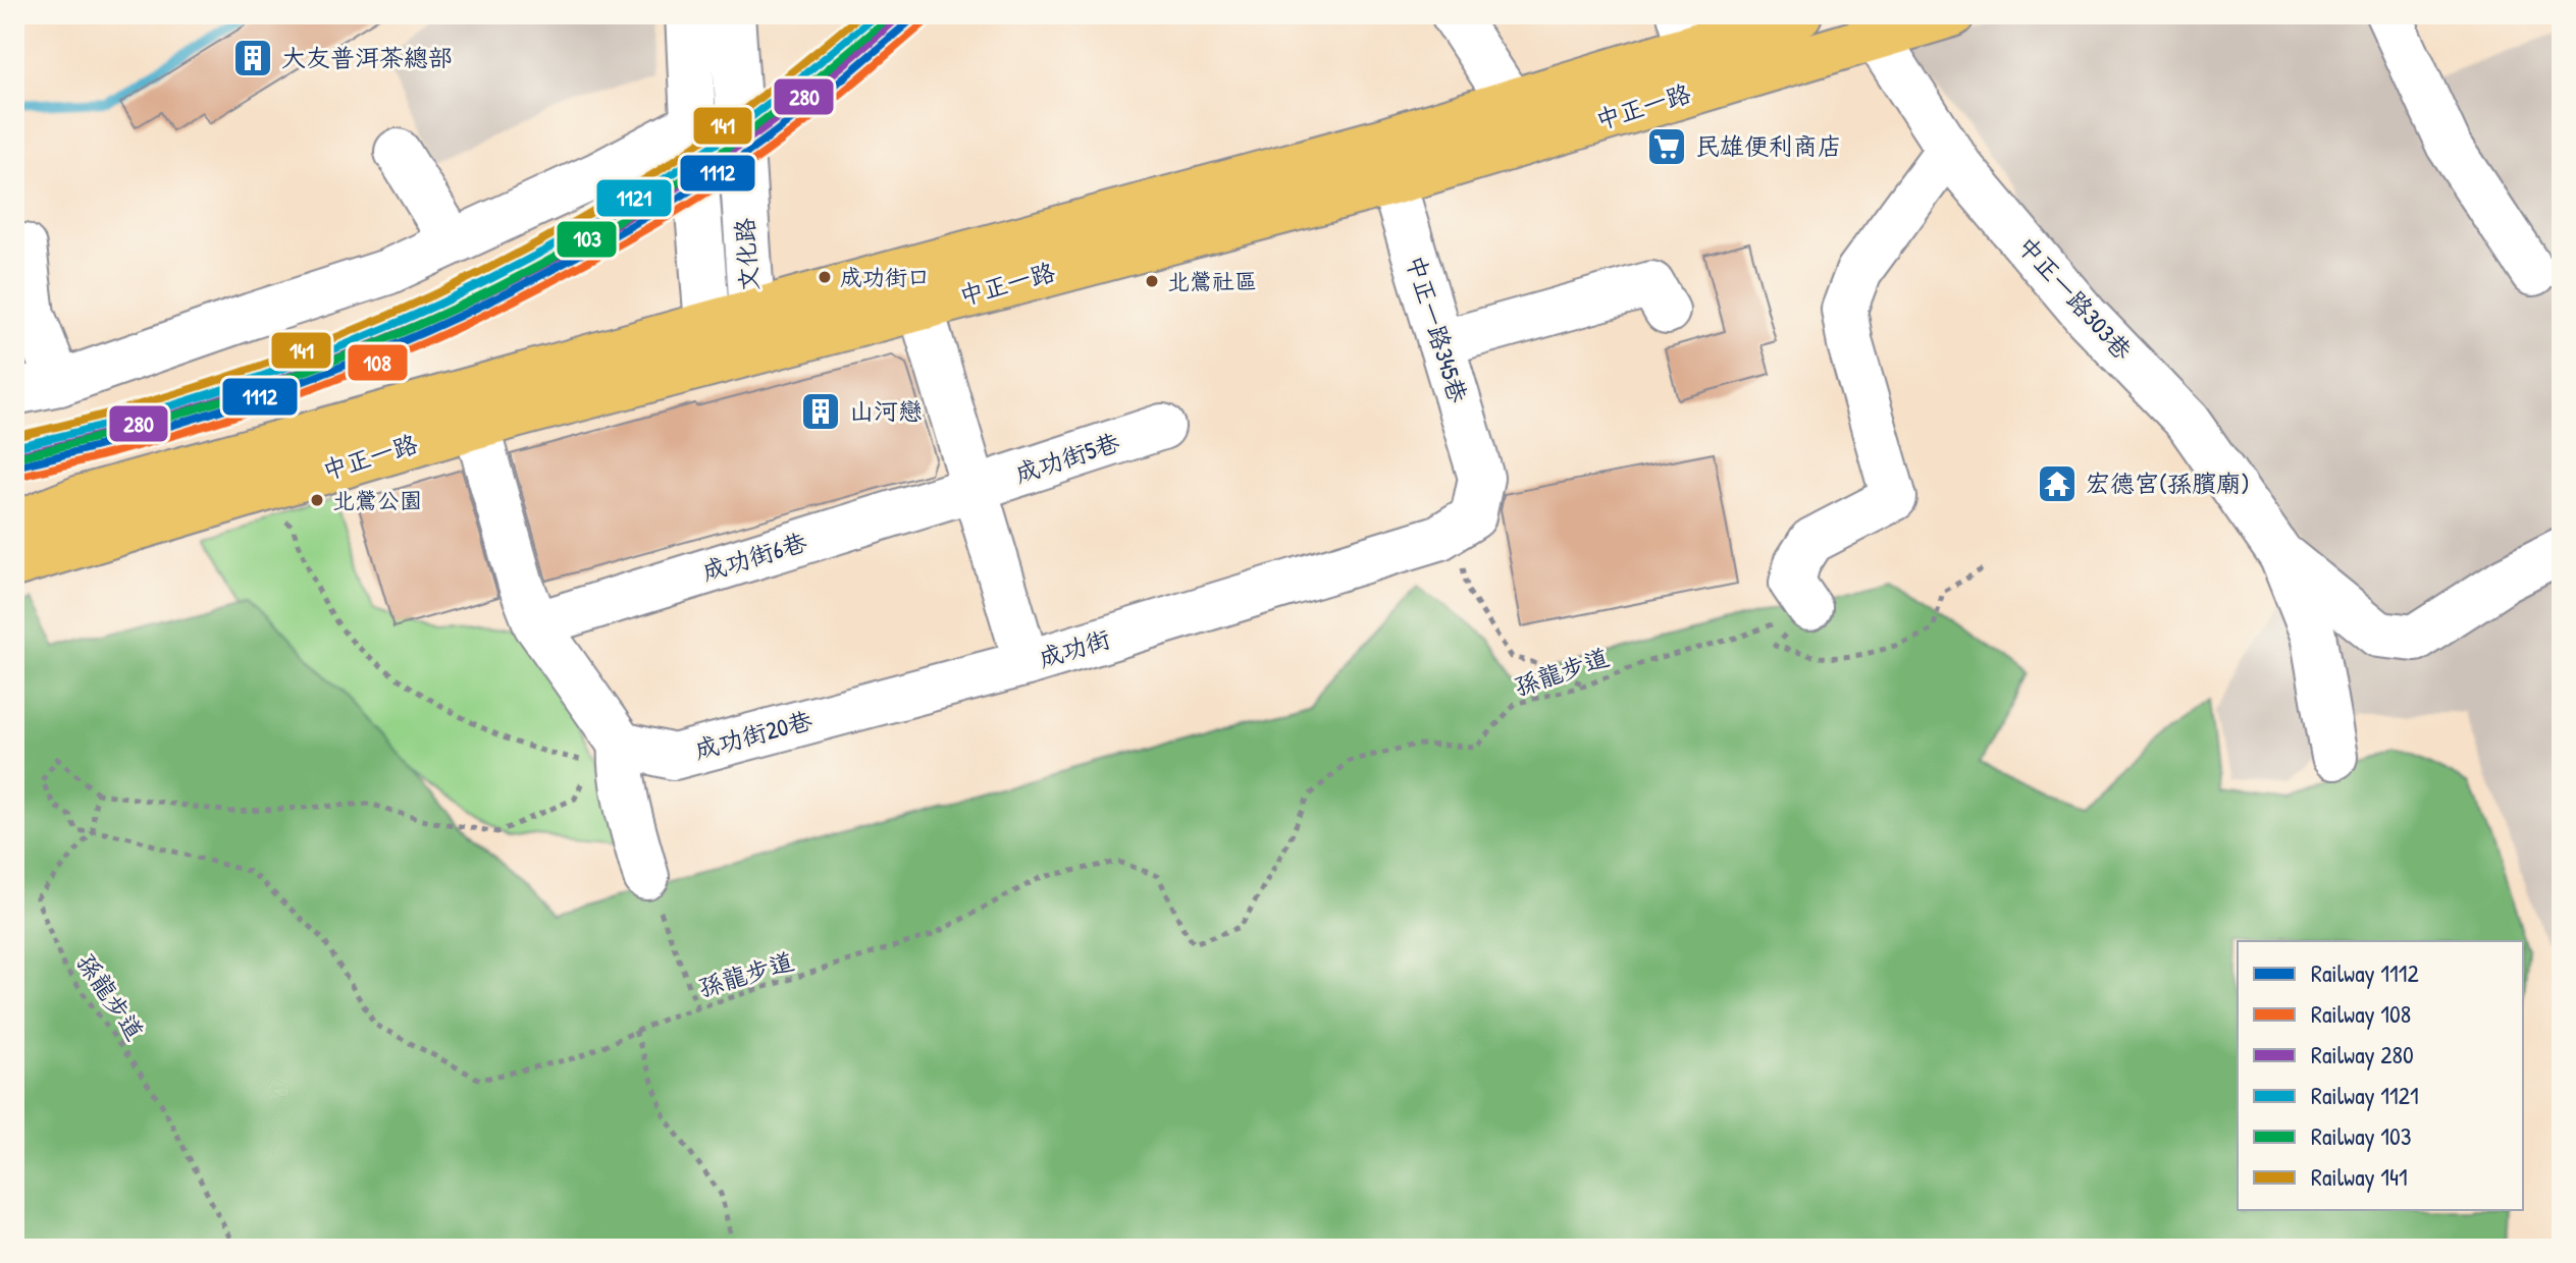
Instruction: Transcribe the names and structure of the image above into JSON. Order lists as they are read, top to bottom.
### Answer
{
  "streets": {
    "main road": ["中正一路"],
    "street": [
      "文化路",
      "中正一路303巷",
      "中正一路345巷",
      "成功街5巷",
      "成功街6巷",
      "成功街",
      "成功街20巷"
    ],
    "path": ["孫龍步道"]
  },
  "crossings": [
    ["中正一路", "文化路"],
    ["中正一路", "中正一路303巷"],
    ["中正一路", "中正一路345巷"],
    ["中正一路", "成功街"],
    ["中正一路345巷", "成功街"],
    ["成功街5巷", "成功街6巷"],
    ["成功街5巷", "成功街"],
    ["成功街6巷", "成功街"],
    ["成功街", "成功街20巷"]
  ],
  "places": {
    "building": ["大友普洱茶總部", "山河戀"],
    "supermarket": ["民雄便利商店"],
    "other": ["成功街口", "北鶯社區", "北鶯公園"],
    "temple": ["宏德宮(孫臏廟)"]
  },
  "lines": [
    "rail line 1112",
    "rail line 280",
    "rail line 1121",
    "rail line 141",
    "rail line 108",
    "rail line 103"
  ],
  "legend": [
    "Railway 1112",
    "Railway 108",
    "Railway 280",
    "Railway 1121",
    "Railway 103",
    "Railway 141"
  ]
}
